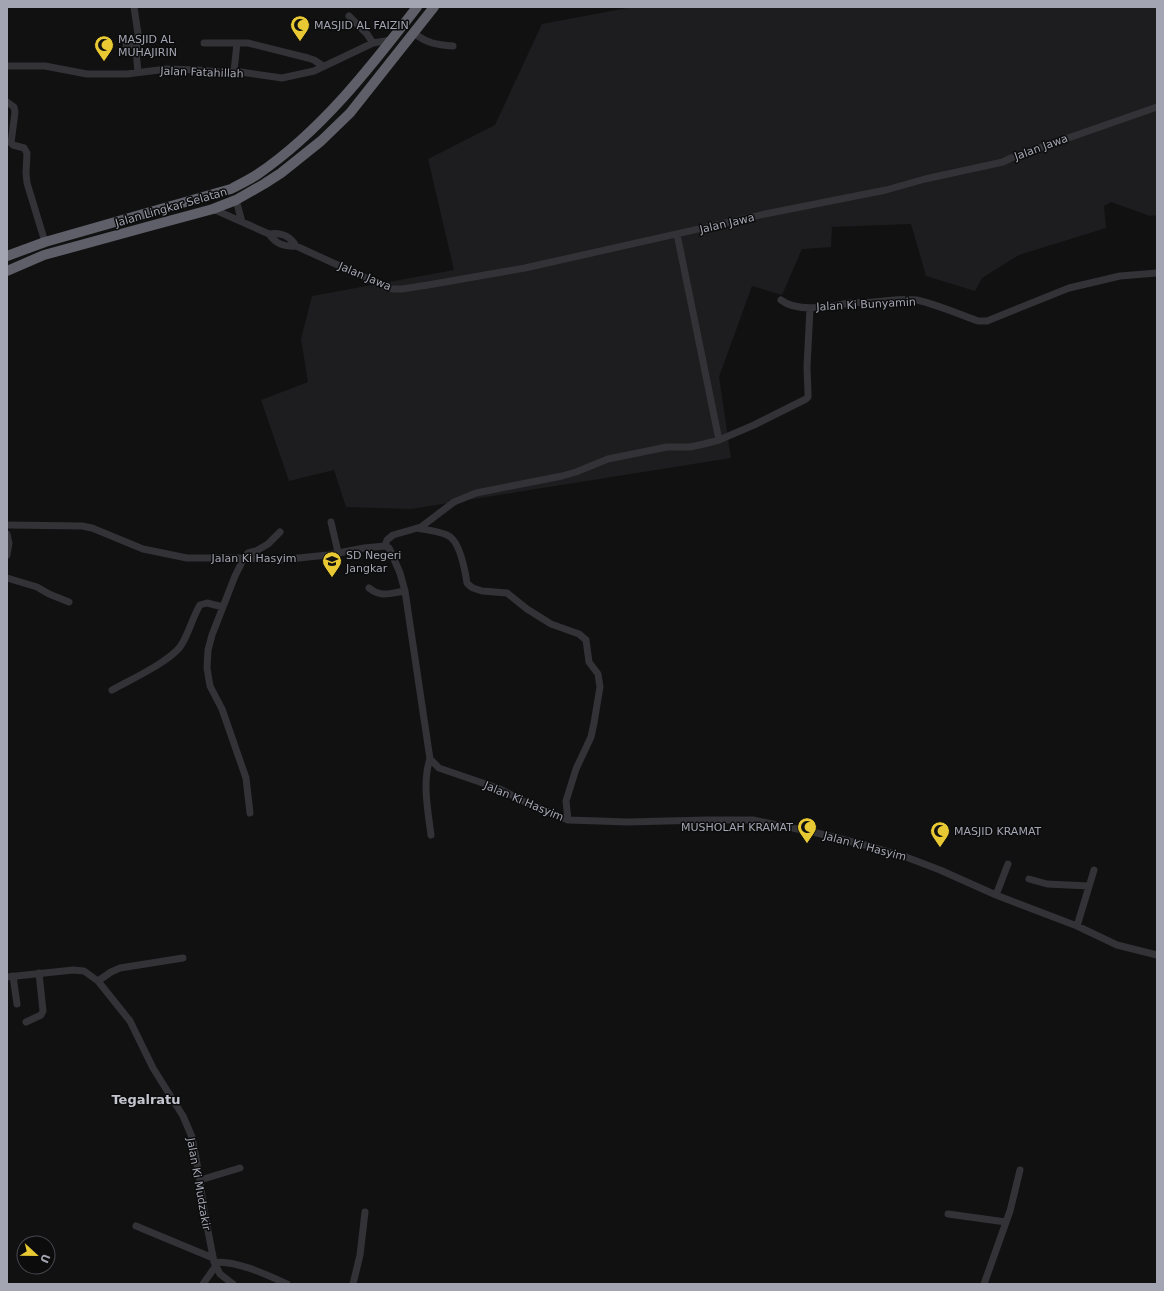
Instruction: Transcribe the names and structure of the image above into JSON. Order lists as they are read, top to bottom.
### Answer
{
  "streets": {
    "highway": ["Jalan Lingkar Selatan"],
    "street": [
      "Jalan Fatahillah",
      "Jalan Jawa",
      "Jalan Ki Bunyamin",
      "Jalan Ki Hasyim",
      "Jalan Ki Mudzakir"
    ]
  },
  "crossings": [
    ["Jalan Fatahillah", "Jalan Lingkar Selatan"],
    ["Jalan Jawa", "Jalan Lingkar Selatan"]
  ],
  "districts": ["Tegalratu"],
  "places": {
    "mosque": [
      "MASJID AL FAIZIN",
      "MASJID AL MUHAJIRIN",
      "MUSHOLAH KRAMAT",
      "MASJID KRAMAT"
    ],
    "school or university": ["SD Negeri Jangkar"]
  },
  "north": "right"
}
